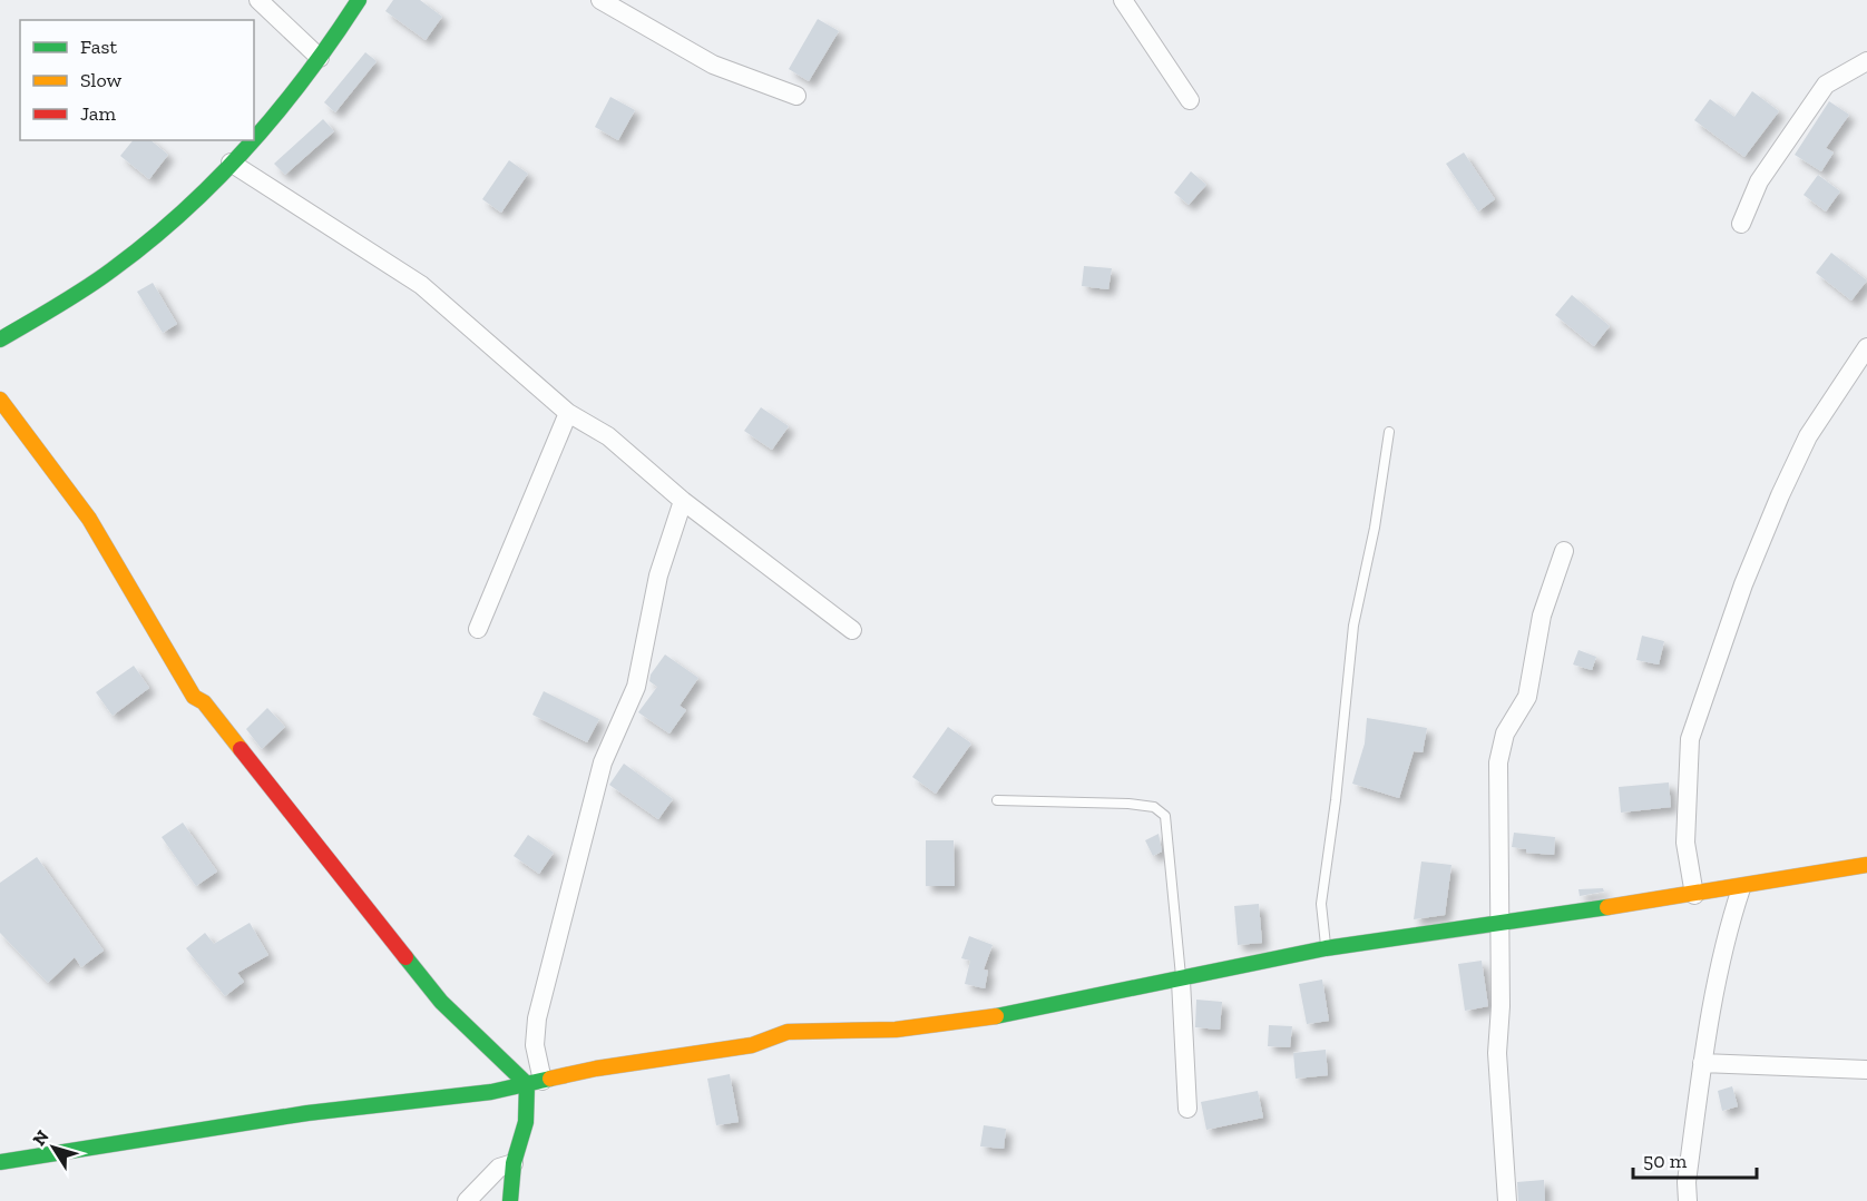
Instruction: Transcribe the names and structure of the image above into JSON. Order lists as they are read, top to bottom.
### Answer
{
  "legend": ["Fast", "Slow", "Jam"],
  "scale_bar": "50 m",
  "north": "top left"
}
